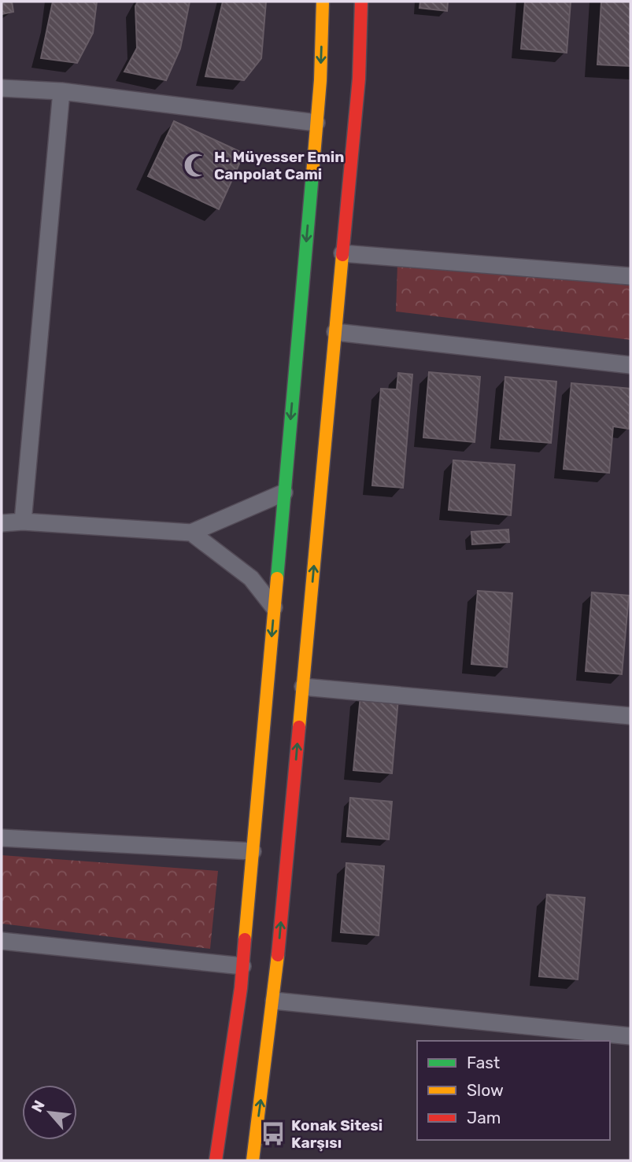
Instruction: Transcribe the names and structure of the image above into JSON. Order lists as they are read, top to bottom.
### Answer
{
  "places": {
    "mosque": ["H. Müyesser Emin Canpolat Cami"],
    "bus stop": ["Konak Sitesi Karşısı"]
  },
  "legend": ["Fast", "Slow", "Jam"],
  "north": "top left"
}
